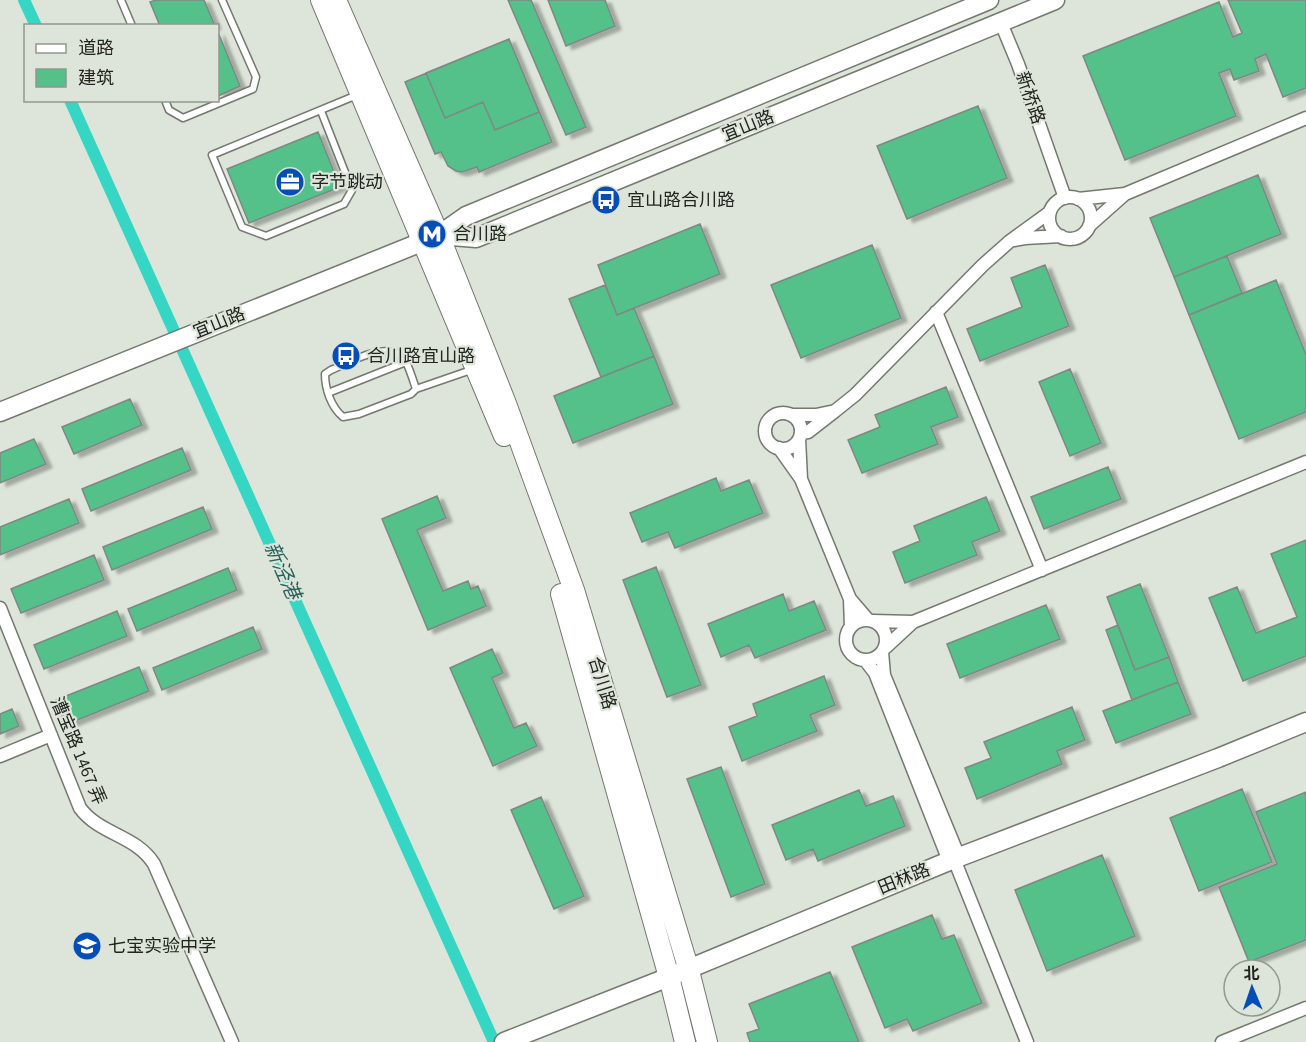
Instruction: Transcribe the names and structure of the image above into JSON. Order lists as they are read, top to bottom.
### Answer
{
  "streets": {
    "main road": ["合川路"],
    "street": [
      "新桥路",
      "宜山路",
      "漕宝路 1467 弄",
      "田林路"
    ]
  },
  "crossings": [
    ["新桥路", "宜山路"],
    ["宜山路", "合川路"],
    ["合川路", "田林路"]
  ],
  "water": ["新泾港"],
  "places": {
    "office": ["字节跳动"],
    "bus stop": ["宜山路合川路", "合川路宜山路"],
    "metro station": ["合川路"],
    "school or university": ["七宝实验中学"]
  },
  "legend": ["道路", "建筑"],
  "north": "top"
}
